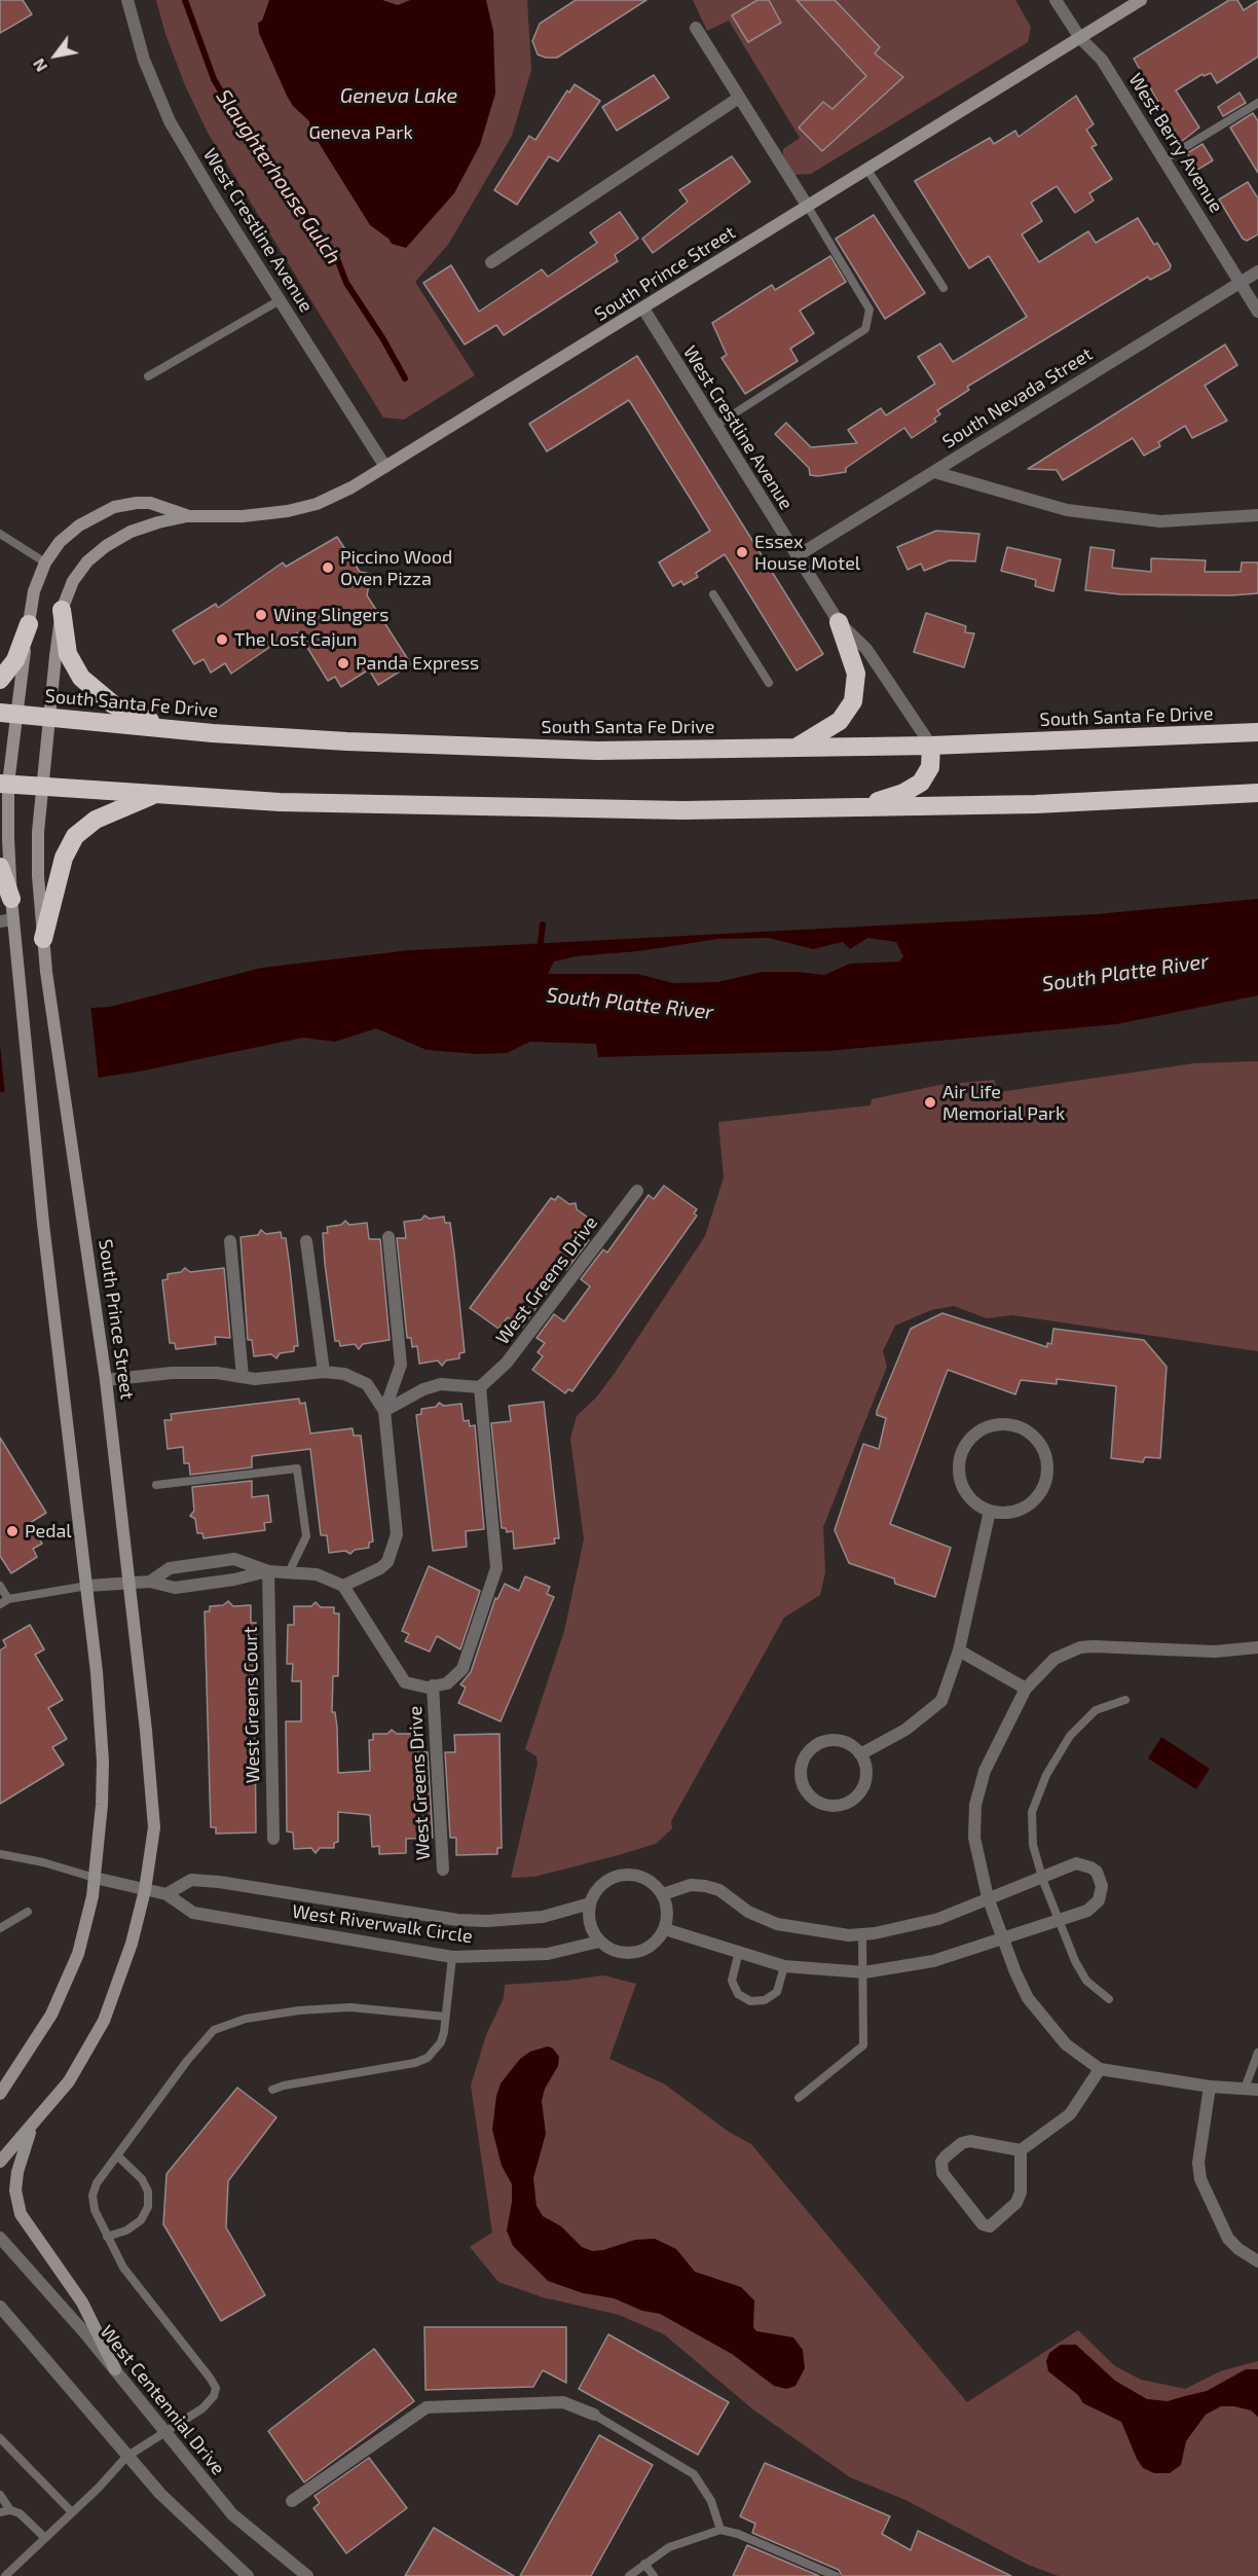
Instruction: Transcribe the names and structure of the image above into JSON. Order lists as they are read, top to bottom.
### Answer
{
  "streets": {
    "highway": ["South Santa Fe Drive"],
    "street": [
      "West Berry Avenue",
      "West Crestline Avenue",
      "South Prince Street",
      "South Nevada Street",
      "West Greens Drive",
      "West Greens Court",
      "West Riverwalk Circle",
      "West Centennial Drive"
    ]
  },
  "crossings": [
    ["West Berry Avenue", "South Prince Street"],
    ["West Berry Avenue", "South Nevada Street"],
    ["West Crestline Avenue", "South Prince Street"],
    ["West Crestline Avenue", "South Nevada Street"],
    ["West Crestline Avenue", "South Santa Fe Drive"],
    ["South Prince Street", "South Santa Fe Drive"],
    ["South Prince Street", "West Riverwalk Circle"]
  ],
  "water": ["Geneva Lake", "Slaughterhouse Gulch", "South Platte River"],
  "parks": ["Geneva Park"],
  "places": [
    "Essex House Motel",
    "Piccino Wood Oven Pizza",
    "Wing Slingers",
    "The Lost Cajun",
    "Panda Express",
    "Air Life Memorial Park",
    "Pedal"
  ],
  "north": "bottom left"
}
